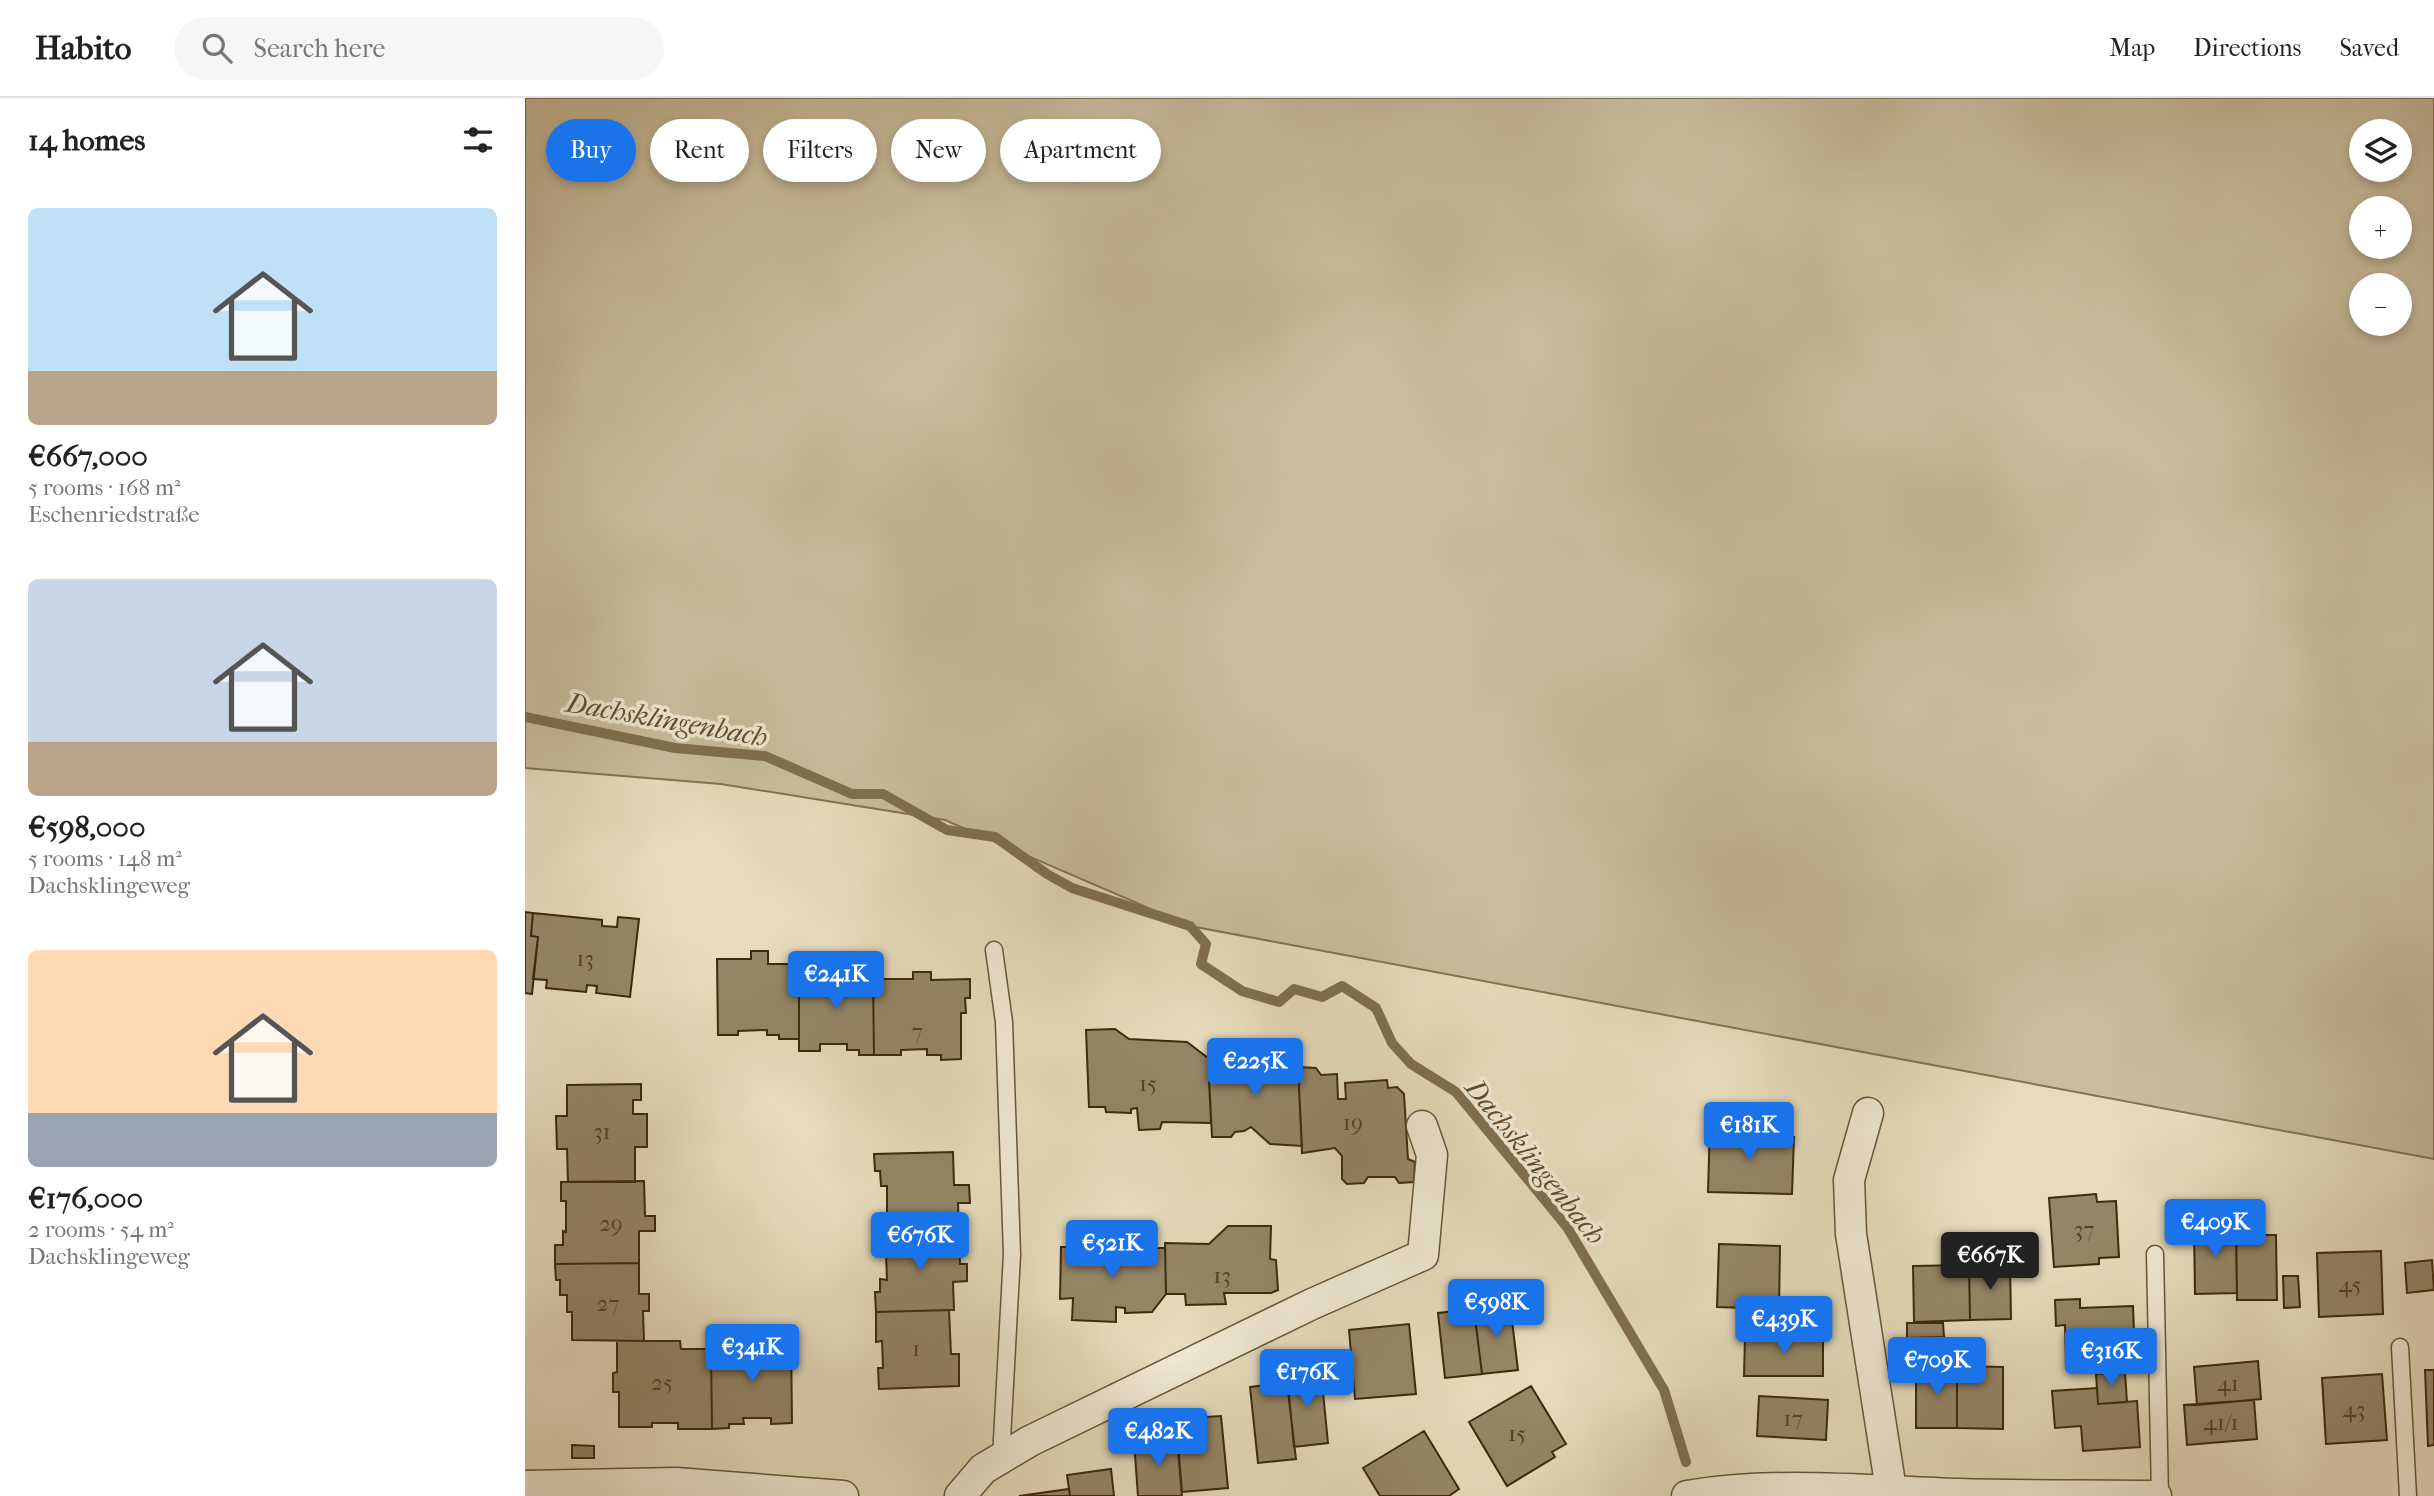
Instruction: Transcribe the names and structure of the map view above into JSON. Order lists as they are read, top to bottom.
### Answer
{
  "water": ["Dachsklingenbach"],
  "house_numbers": [
    "13",
    "7",
    "15",
    "19",
    "31",
    "29",
    "37",
    "13",
    "45",
    "27",
    "1",
    "25",
    "41",
    "43",
    "17",
    "41/1",
    "15"
  ],
  "page": {
    "header": "Habito",
    "search": "Search here",
    "nav": ["Map", "Directions", "Saved"],
    "heading": "14 homes",
    "map_buttons": ["+", "−"],
    "chip": [
      "Buy",
      "Rent",
      "Filters",
      "New",
      "Apartment"
    ],
    "list": [
      {
        "name": "€667,000",
        "note": "5 rooms · 168 m² · Eschenriedstraße"
      },
      {
        "name": "€598,000",
        "note": "5 rooms · 148 m² · Dachsklingeweg"
      },
      {
        "name": "€176,000",
        "note": "2 rooms · 54 m² · Dachsklingeweg"
      }
    ],
    "price": [
      "€241K",
      "€225K",
      "€181K",
      "€409K",
      "€676K",
      "€521K",
      "€667K",
      "€598K",
      "€439K",
      "€341K",
      "€316K",
      "€709K",
      "€176K",
      "€482K"
    ]
  }
}
